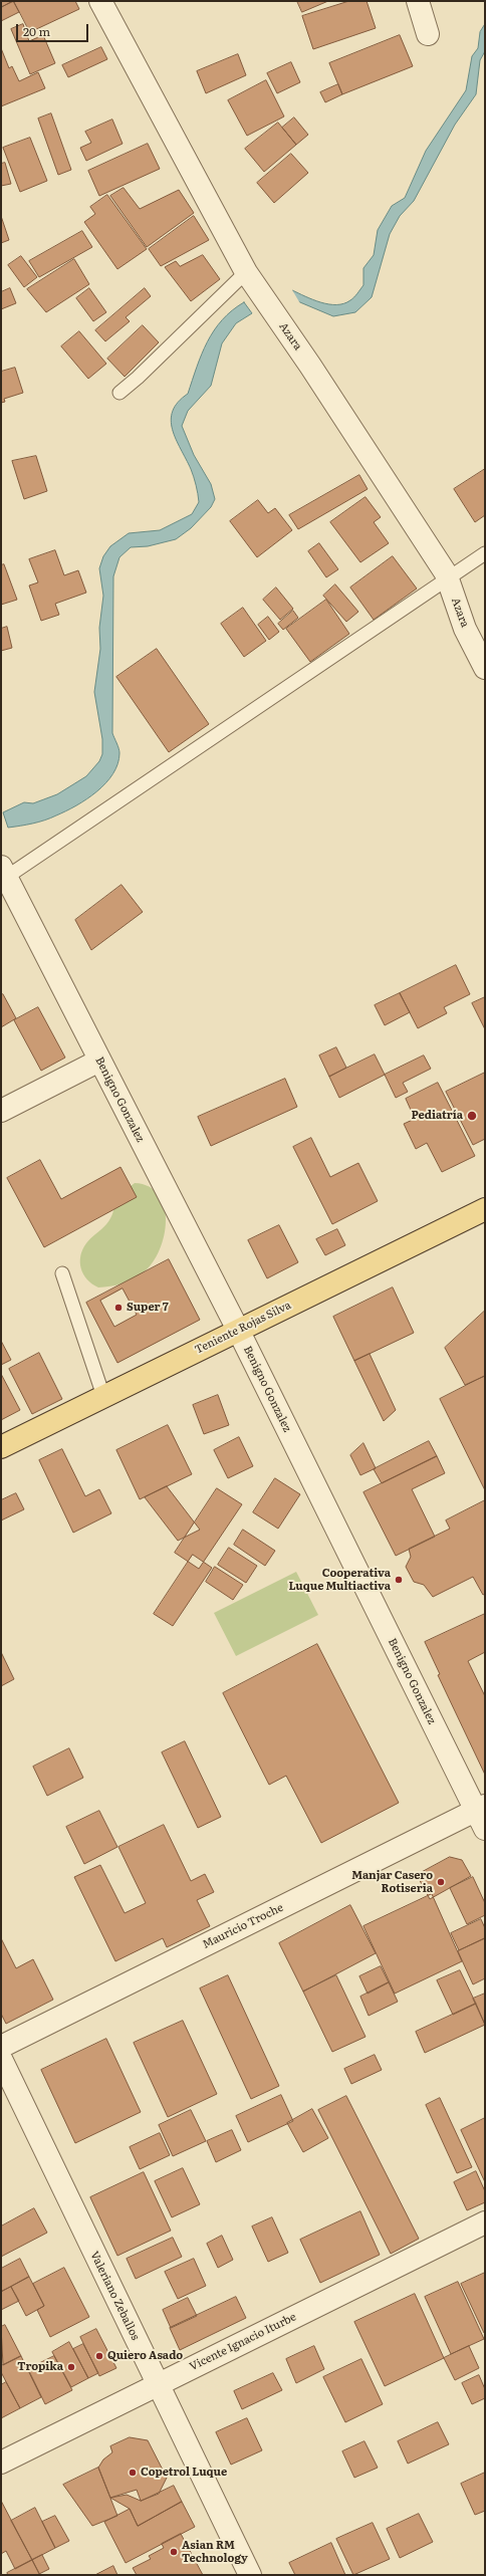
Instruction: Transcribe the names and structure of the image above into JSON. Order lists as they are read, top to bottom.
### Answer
{
  "streets": {
    "main road": ["Teniente Rojas Silva"],
    "street": [
      "Azara",
      "Benigno Gonzalez",
      "Mauricio Troche",
      "Valeriano Zeballos",
      "Vicente Ignacio Iturbe"
    ]
  },
  "crossings": [
    ["Benigno Gonzalez", "Teniente Rojas Silva"],
    ["Benigno Gonzalez", "Mauricio Troche"],
    ["Valeriano Zeballos", "Vicente Ignacio Iturbe"]
  ],
  "places": [
    "Pediatría",
    "Super 7",
    "Cooperativa Luque Multiactiva",
    "Manjar Casero Rotiseria",
    "Quiero Asado",
    "Tropika",
    "Copetrol Luque",
    "Asian RM Technology"
  ],
  "scale_bar": "20 m"
}
